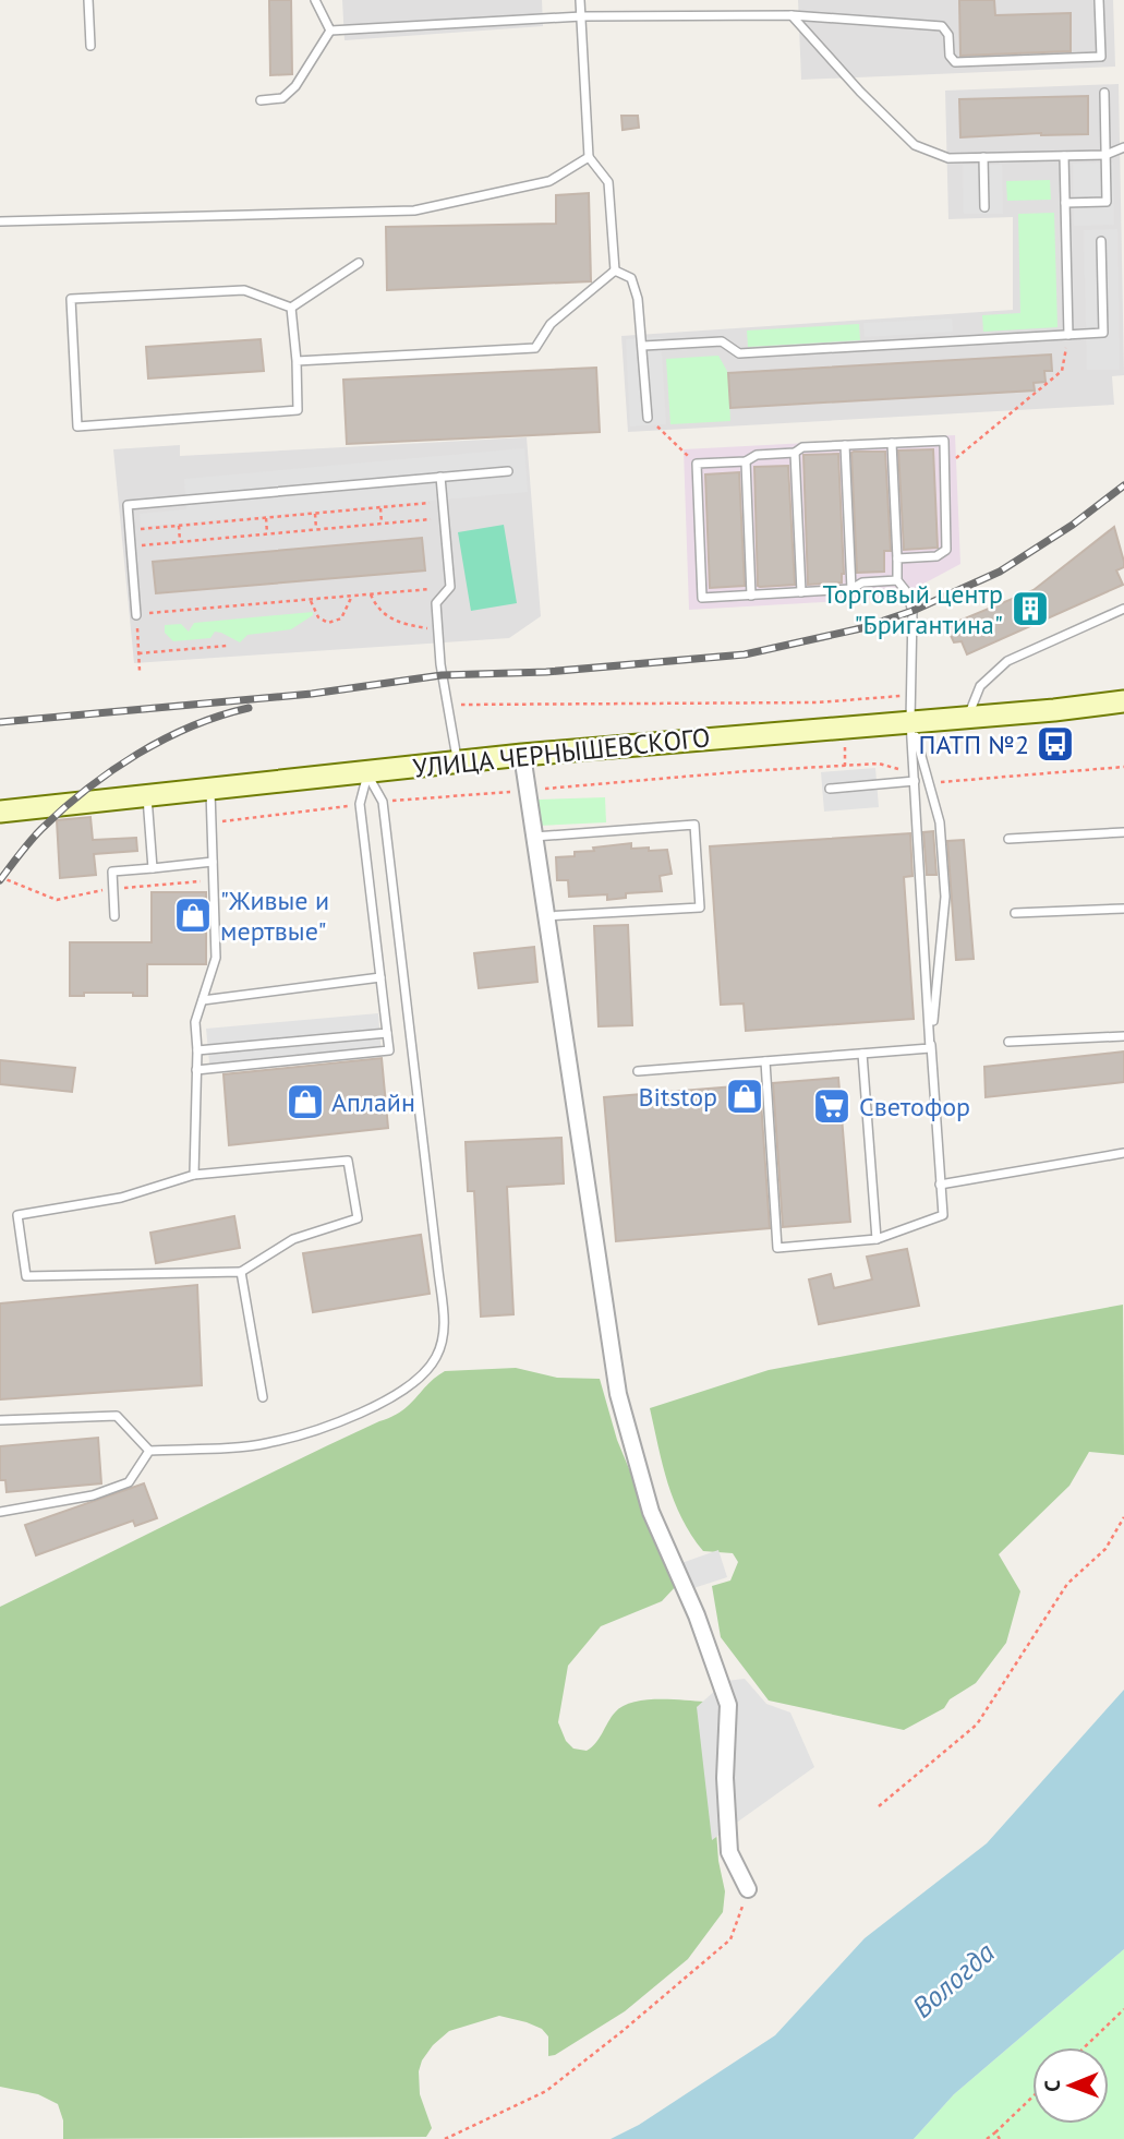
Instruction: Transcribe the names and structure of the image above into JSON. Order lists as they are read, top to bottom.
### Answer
{
  "streets": {
    "main road": ["УЛИЦА ЧЕРНЫШЕВСКОГО"]
  },
  "water": ["Вологда"],
  "places": {
    "building": ["Торговый центр \"Бригантина\""],
    "bus stop": ["ПАТП №2"],
    "shop": ["\"Живые и мертвые\"", "Bitstop", "Аплайн"],
    "supermarket": ["Светофор"]
  },
  "north": "left"
}
